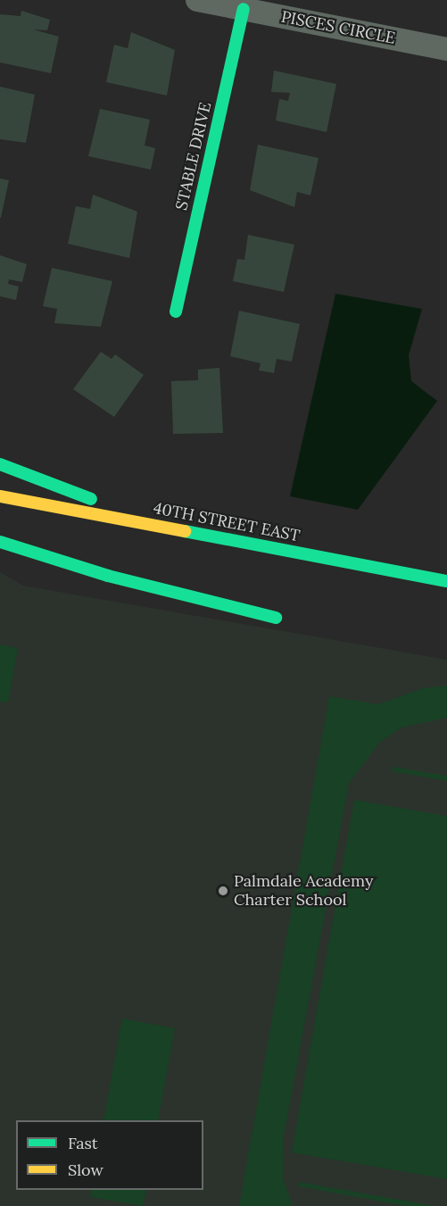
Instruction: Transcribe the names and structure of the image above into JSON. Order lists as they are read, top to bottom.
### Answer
{
  "streets": {
    "main road": ["STABLE DRIVE", "40TH STREET EAST"],
    "street": ["PISCES CIRCLE"]
  },
  "crossings": [
    ["PISCES CIRCLE", "STABLE DRIVE"]
  ],
  "places": ["Palmdale Academy Charter School"],
  "legend": ["Fast", "Slow"]
}
